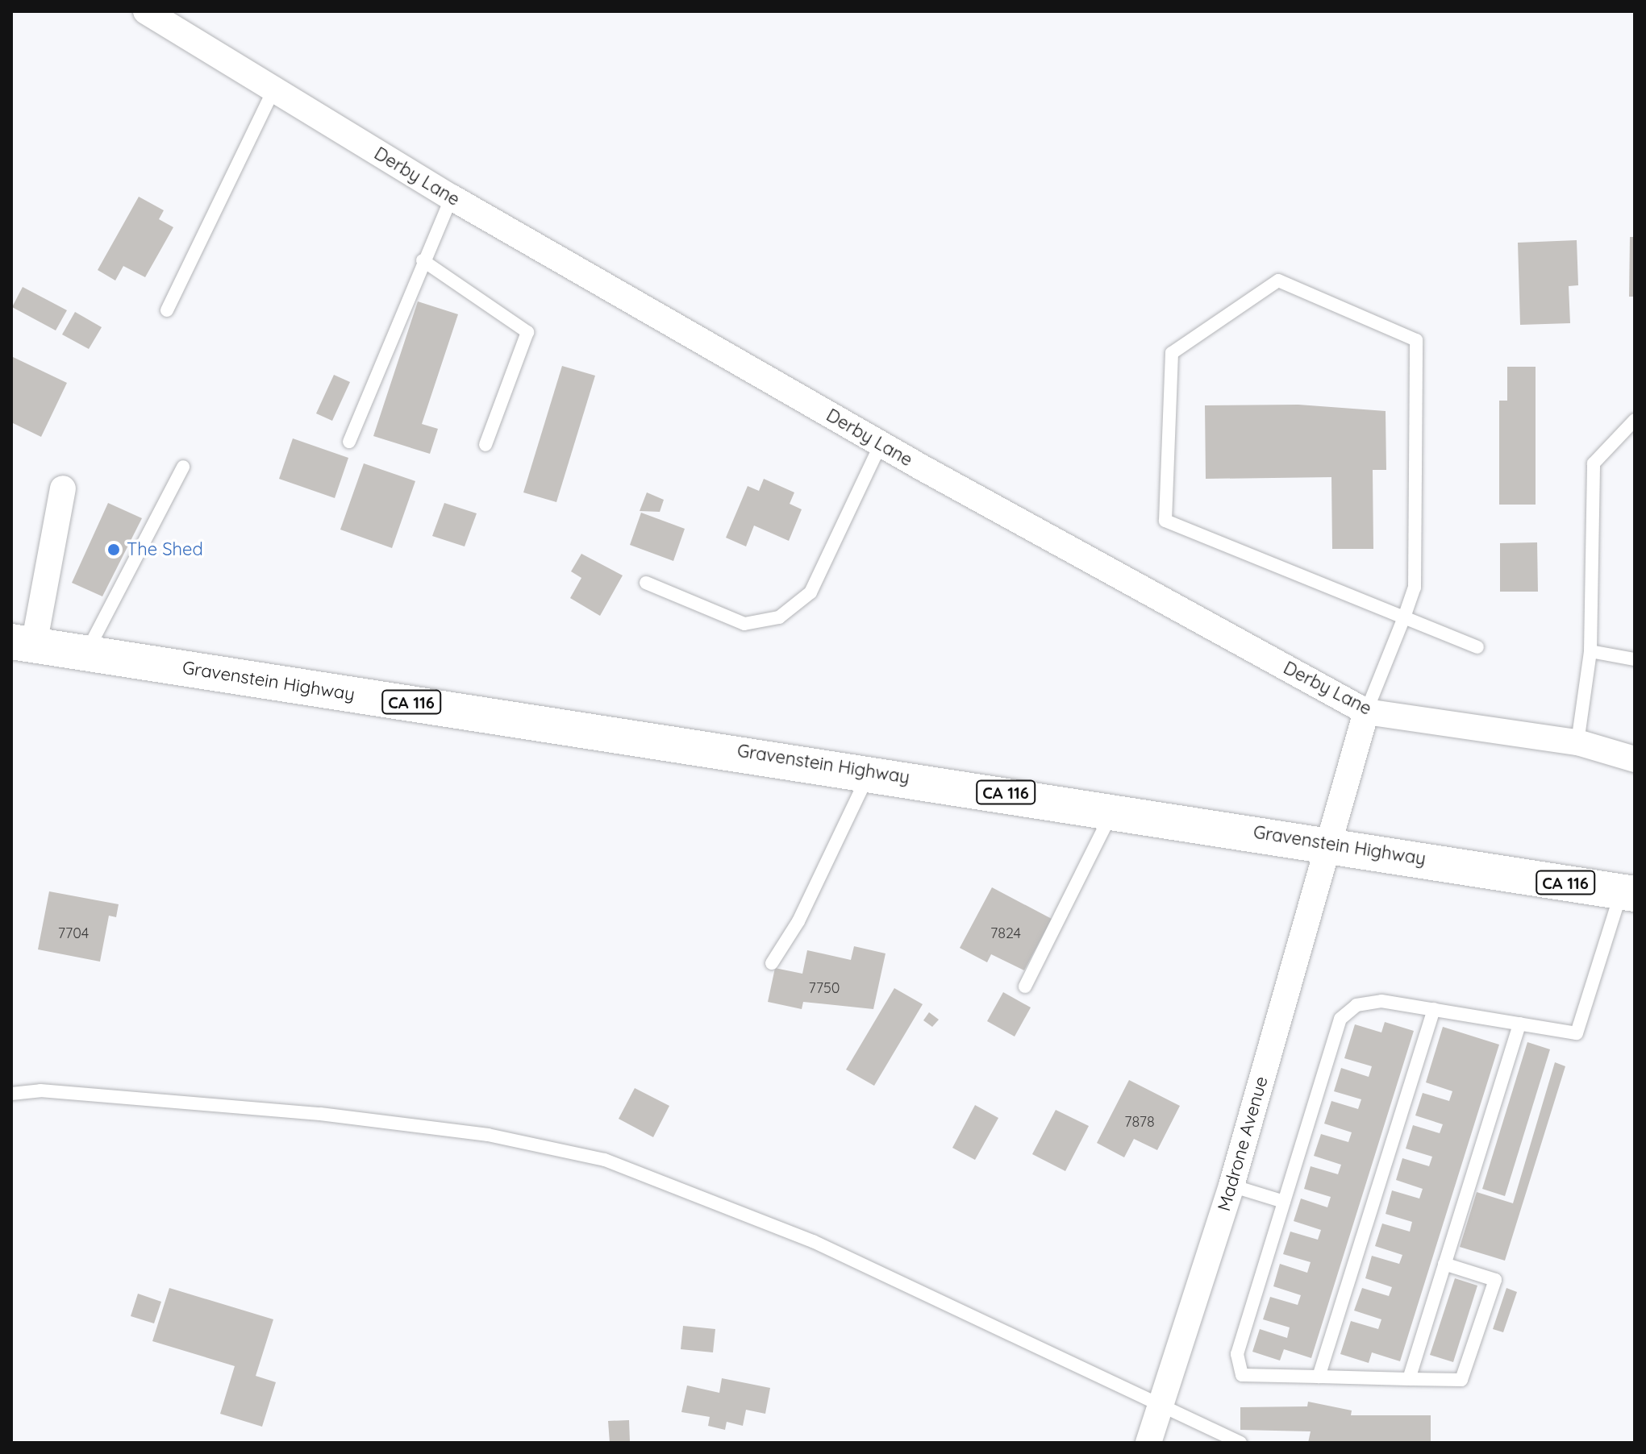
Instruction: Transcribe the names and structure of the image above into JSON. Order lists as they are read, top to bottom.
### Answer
{
  "streets": {
    "main road": ["Gravenstein Highway", "CA 116"],
    "street": ["Derby Lane", "Madrone Avenue"]
  },
  "crossings": [
    ["Derby Lane", "Madrone Avenue"],
    ["Gravenstein Highway", "Madrone Avenue"]
  ],
  "places": ["The Shed"],
  "house_numbers": [
    "7704",
    "7824",
    "7750",
    "7878"
  ]
}
